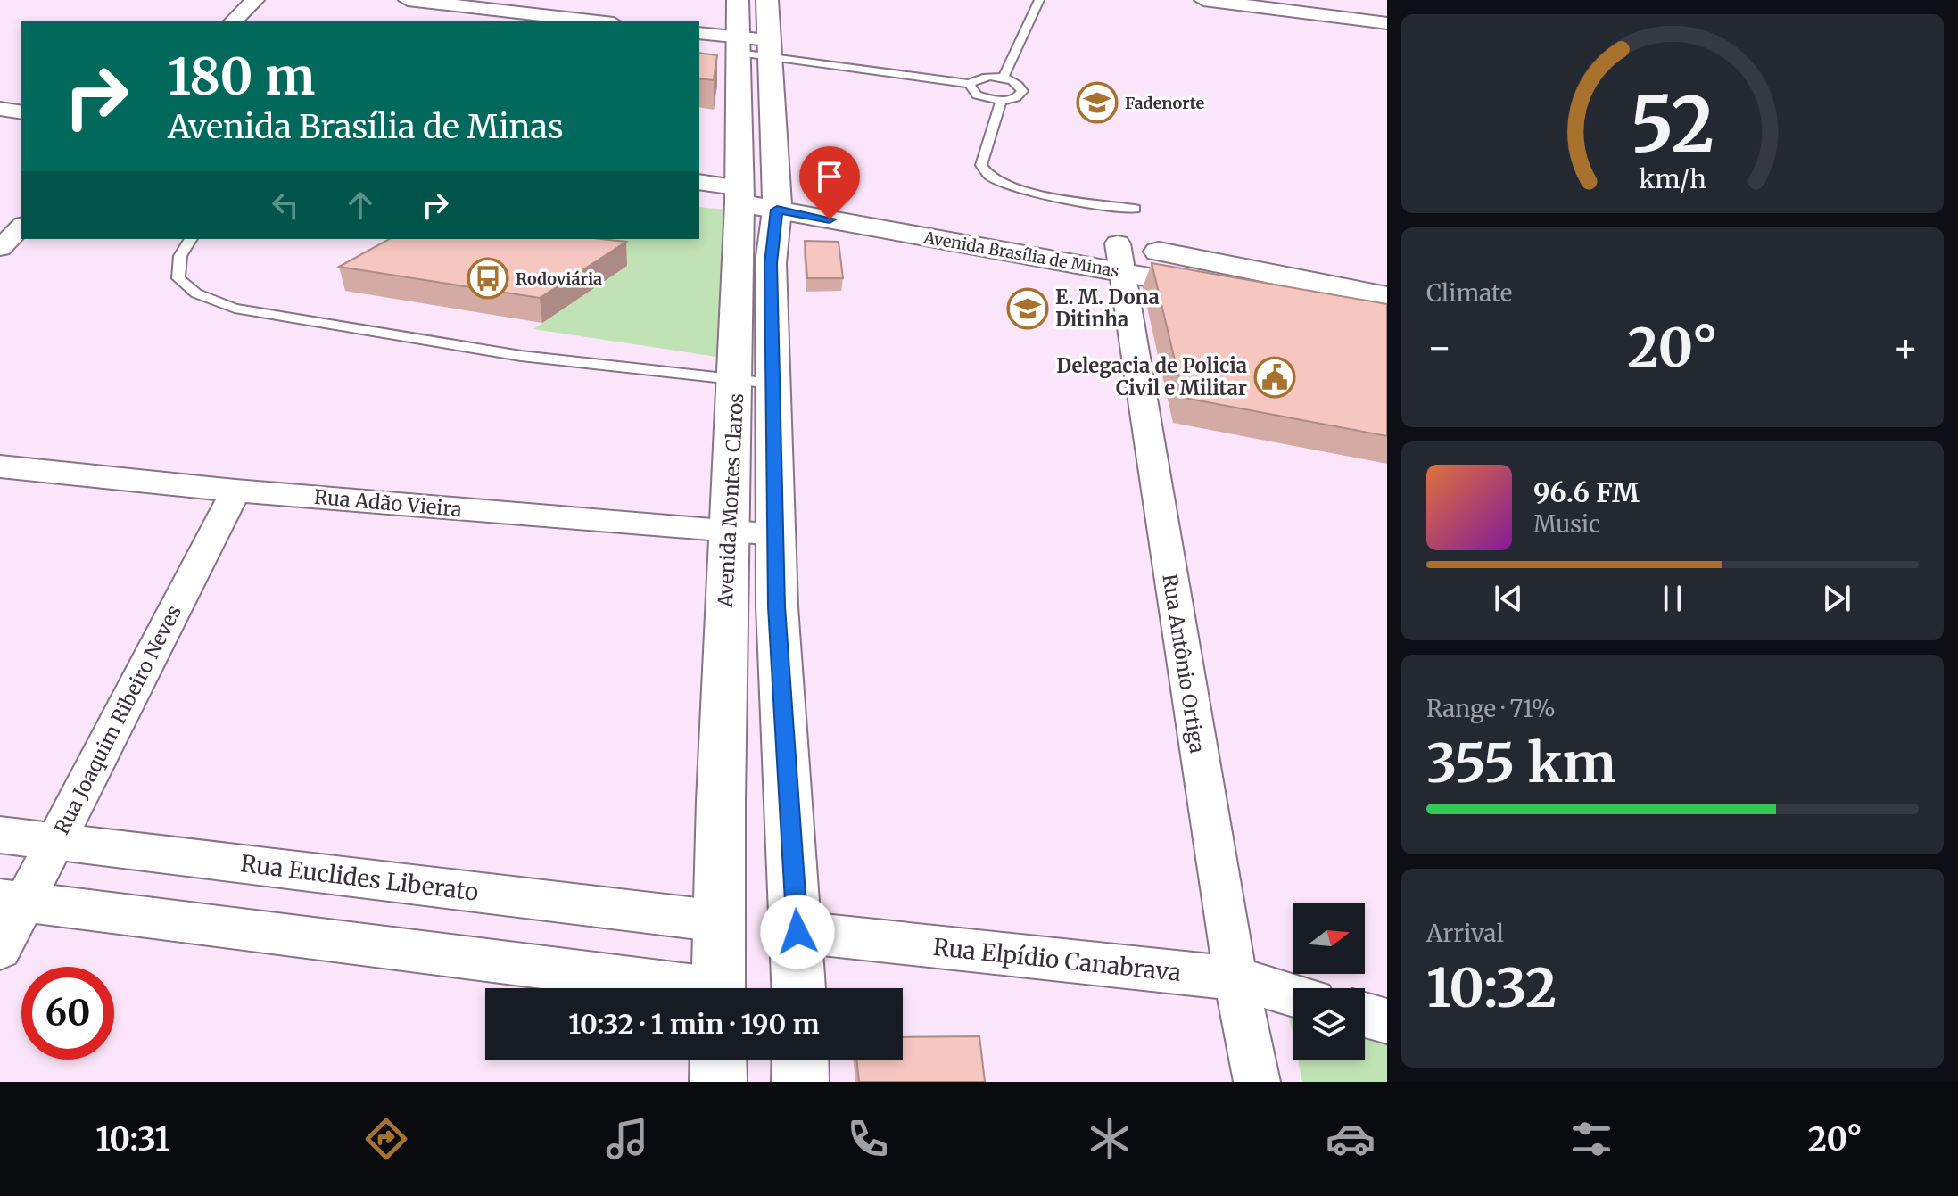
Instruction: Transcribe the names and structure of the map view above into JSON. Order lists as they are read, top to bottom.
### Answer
{
  "streets": {
    "main road": ["Avenida Brasília de Minas", "Avenida Montes Claros"],
    "street": [
      "Rua Adão Vieira",
      "Rua Antônio Ortiga",
      "Rua Joaquim Ribeiro Neves",
      "Rua Euclides Liberato",
      "Rua Elpídio Canabrava"
    ]
  },
  "crossings": [
    ["Avenida Brasília de Minas", "Avenida Montes Claros"],
    ["Avenida Brasília de Minas", "Rua Antônio Ortiga"],
    ["Avenida Montes Claros", "Rua Adão Vieira"],
    ["Avenida Montes Claros", "Rua Euclides Liberato"],
    ["Avenida Montes Claros", "Rua Elpídio Canabrava"],
    ["Rua Adão Vieira", "Rua Joaquim Ribeiro Neves"],
    ["Rua Antônio Ortiga", "Rua Elpídio Canabrava"],
    ["Rua Joaquim Ribeiro Neves", "Rua Euclides Liberato"]
  ],
  "places": {
    "school or university": ["Fadenorte", "E. M. Dona Ditinha"],
    "bus stop": ["Rodoviária"],
    "public building": ["Delegacia de Policia Civil e Militar"]
  },
  "north": "right",
  "page": {
    "turn": ["180 m", "Avenida Brasília de Minas"],
    "tile": [
      "Climate",
      ["Range · 71%", "355 km"],
      ["Arrival", "10:32"]
    ],
    "heat": ["−", "20°", "+"],
    "song": ["96.6 FM", "Music"],
    "limit": "60",
    "trip": "10:32 · 1 min · 190 m",
    "tabs": ["10:31", "20°"],
    "gauge": ["52", "km/h"]
  }
}
